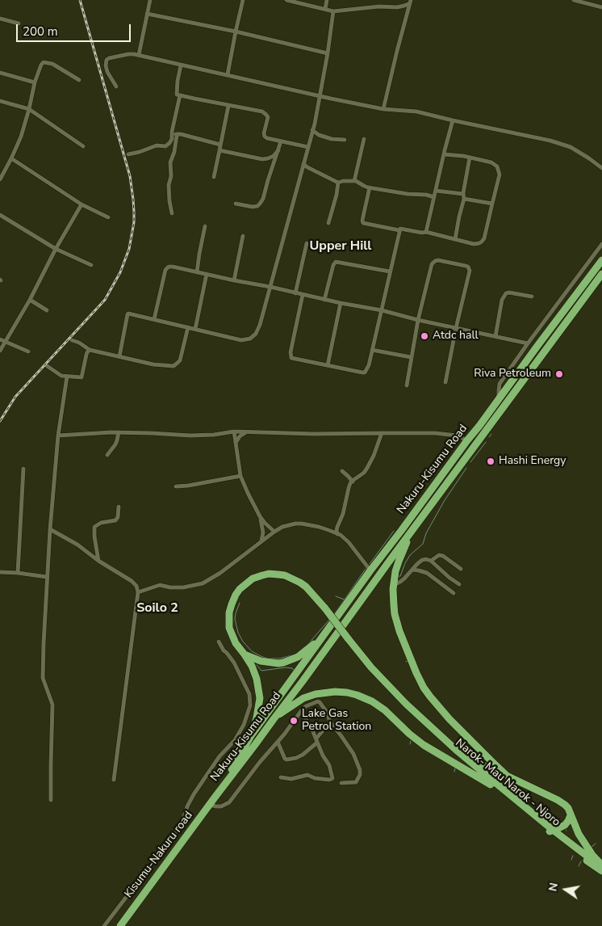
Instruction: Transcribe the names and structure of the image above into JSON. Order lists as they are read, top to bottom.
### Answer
{
  "streets": {
    "highway": ["Nakuru-Kisumu Road", "Narok- Mau Narok - Njoro", "Kisumu-Nakuru road"]
  },
  "crossings": [
    ["Nakuru-Kisumu Road", "Narok- Mau Narok - Njoro"],
    ["Nakuru-Kisumu Road", "Kisumu-Nakuru road"]
  ],
  "districts": ["Upper Hill", "Soilo 2"],
  "places": [
    "Atdc hall",
    "Riva Petroleum",
    "Hashi Energy",
    "Lake Gas Petrol Station"
  ],
  "scale_bar": "200 m",
  "north": "left"
}
